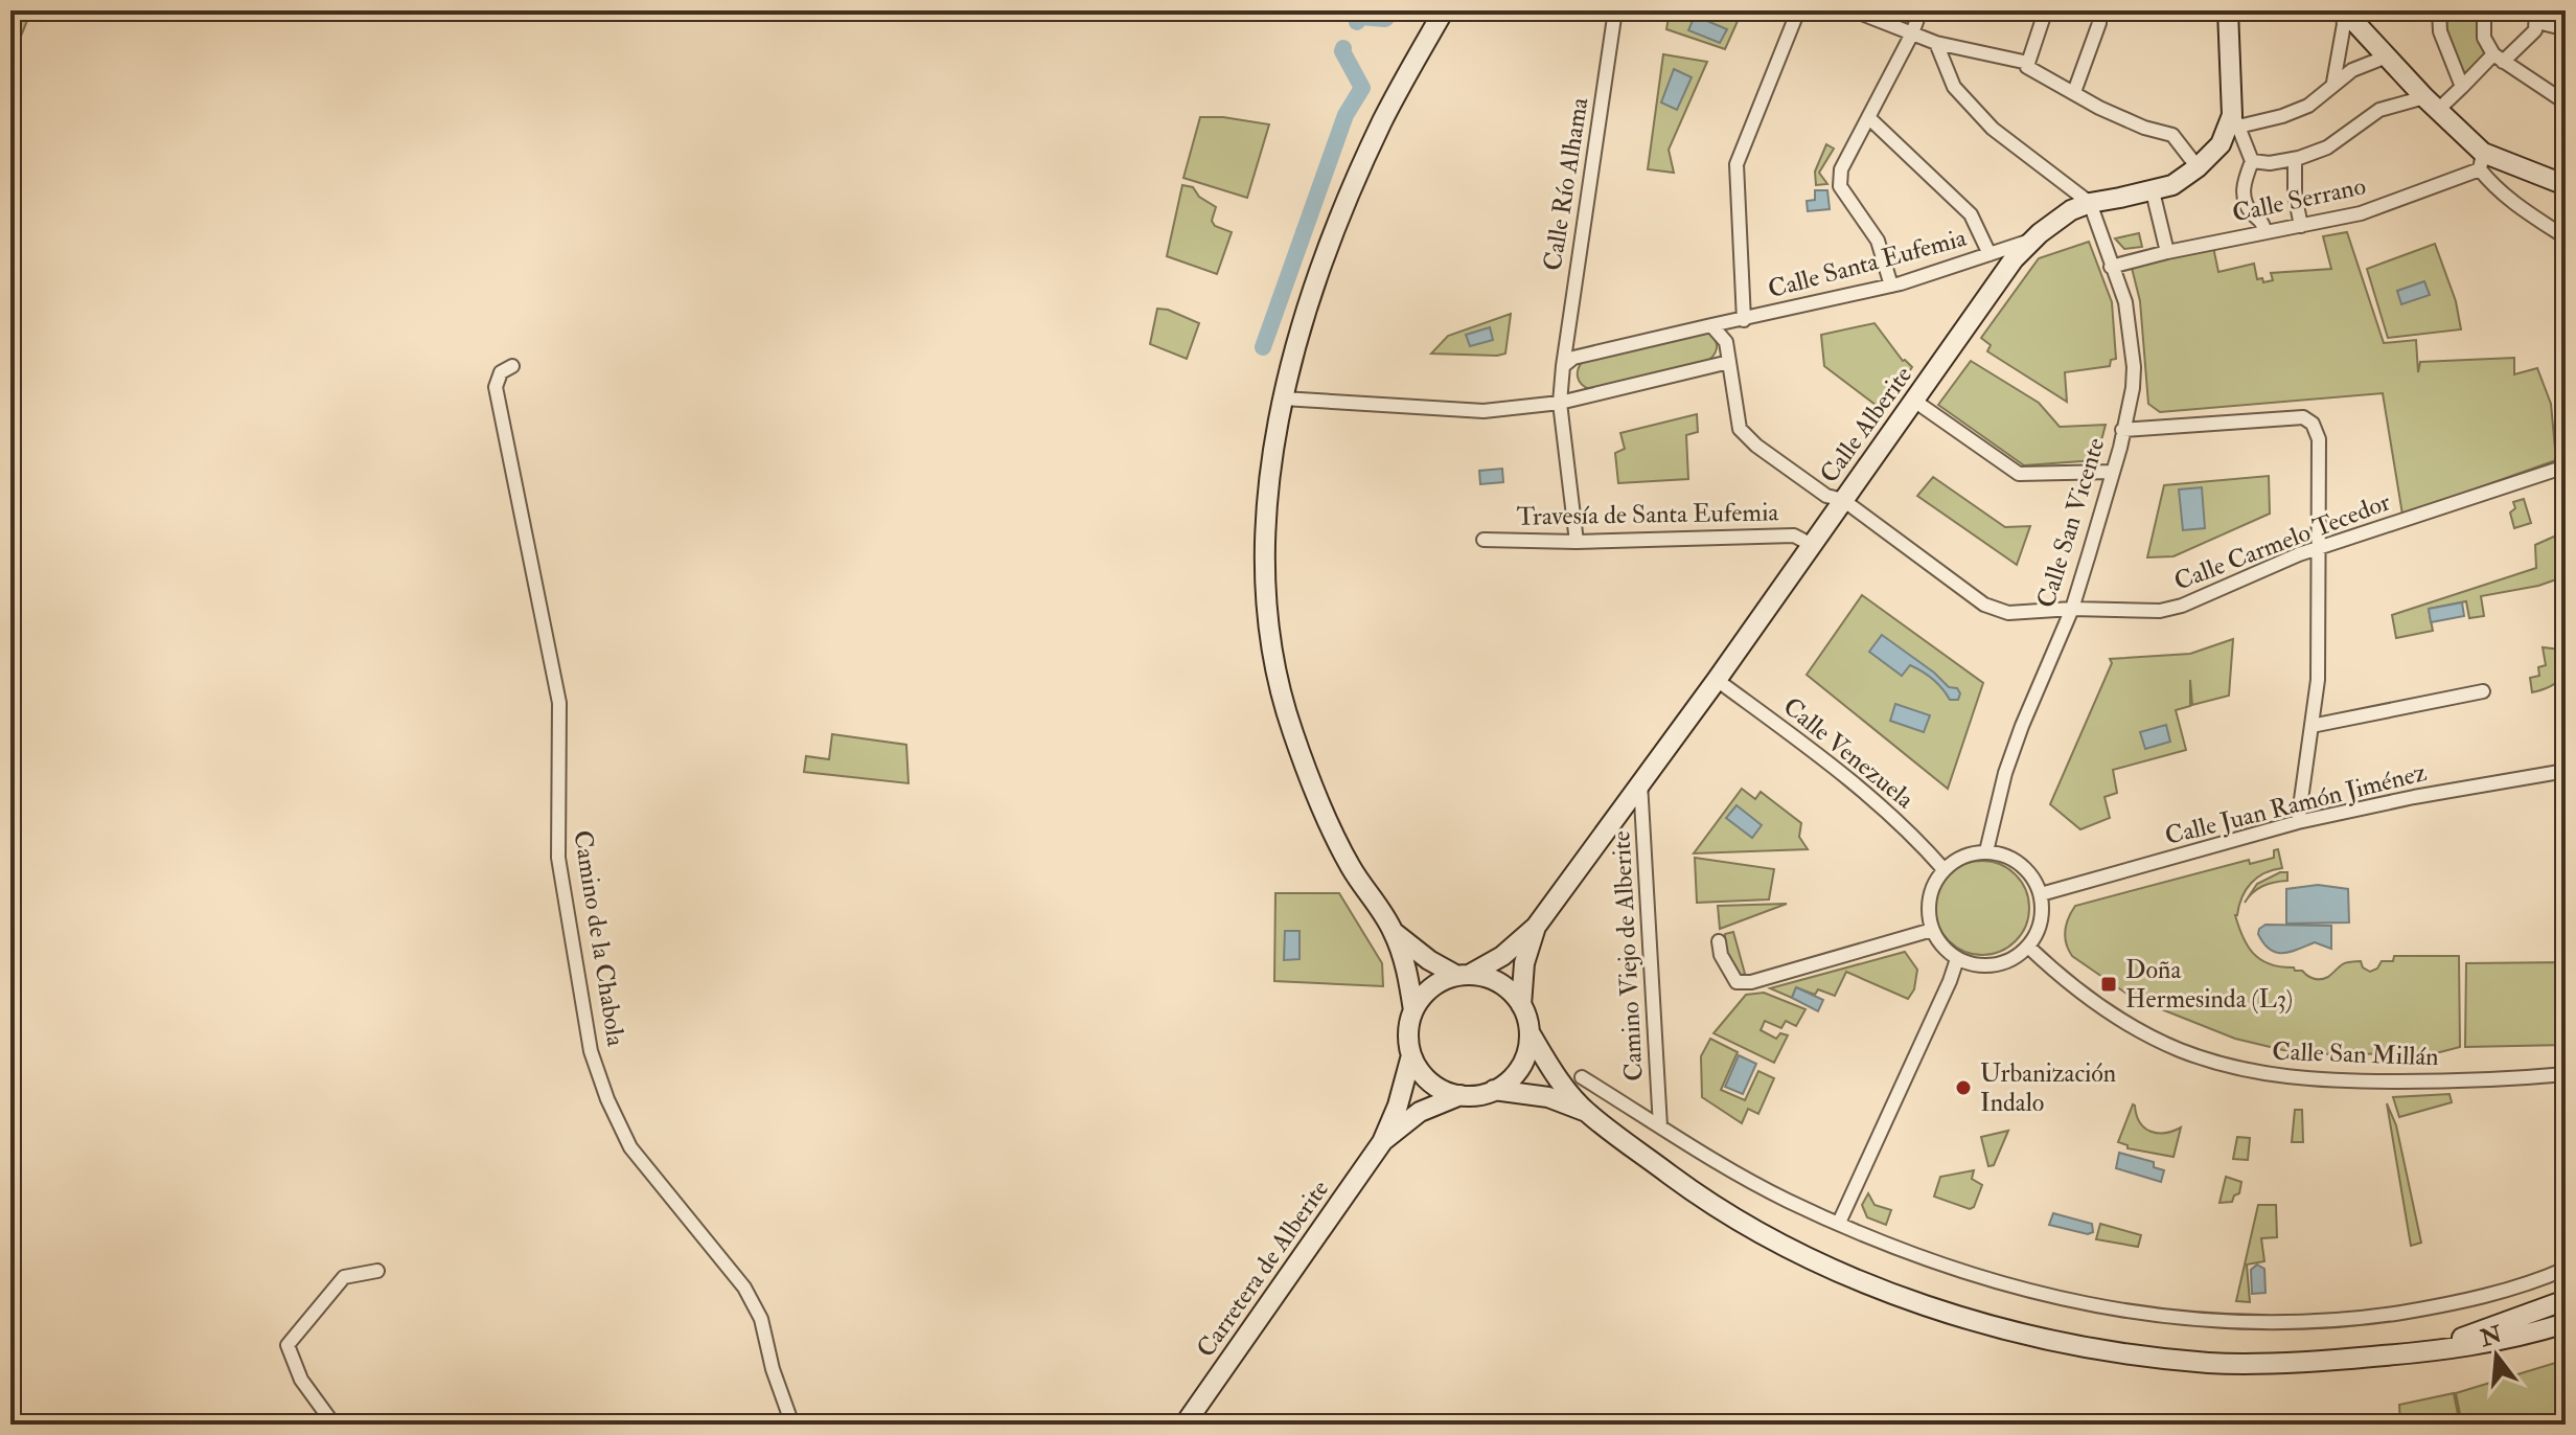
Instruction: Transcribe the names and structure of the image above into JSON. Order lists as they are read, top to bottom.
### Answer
{
  "streets": {
    "main road": ["Calle Alberite", "Carretera de Alberite"],
    "street": [
      "Calle Río Alhama",
      "Calle Serrano",
      "Calle Santa Eufemia",
      "Travesía de Santa Eufemia",
      "Calle San Vicente",
      "Calle Carmelo Tecedor",
      "Calle Venezuela",
      "Calle Juan Ramón Jiménez",
      "Camino de la Chabola",
      "Camino Viejo de Alberite",
      "Calle San Millán"
    ]
  },
  "crossings": [
    ["Calle Río Alhama", "Calle Santa Eufemia"],
    ["Calle Serrano", "Calle San Vicente"],
    ["Calle Santa Eufemia", "Calle Alberite"],
    ["Calle Alberite", "Travesía de Santa Eufemia"],
    ["Calle Alberite", "Calle San Vicente"],
    ["Calle Alberite", "Calle Carmelo Tecedor"],
    ["Calle Alberite", "Calle Venezuela"],
    ["Calle Alberite", "Camino Viejo de Alberite"],
    ["Calle Alberite", "Carretera de Alberite"],
    ["Calle San Vicente", "Calle Carmelo Tecedor"],
    ["Calle San Vicente", "Calle Venezuela"],
    ["Calle San Vicente", "Calle Juan Ramón Jiménez"],
    ["Calle San Vicente", "Calle San Millán"],
    ["Calle Venezuela", "Calle Juan Ramón Jiménez"],
    ["Calle Venezuela", "Calle San Millán"],
    ["Calle Juan Ramón Jiménez", "Calle San Millán"]
  ],
  "places": {
    "transit": ["Doña Hermesinda (L3)"],
    "other": ["Urbanización Indalo"]
  },
  "north": "top"
}
